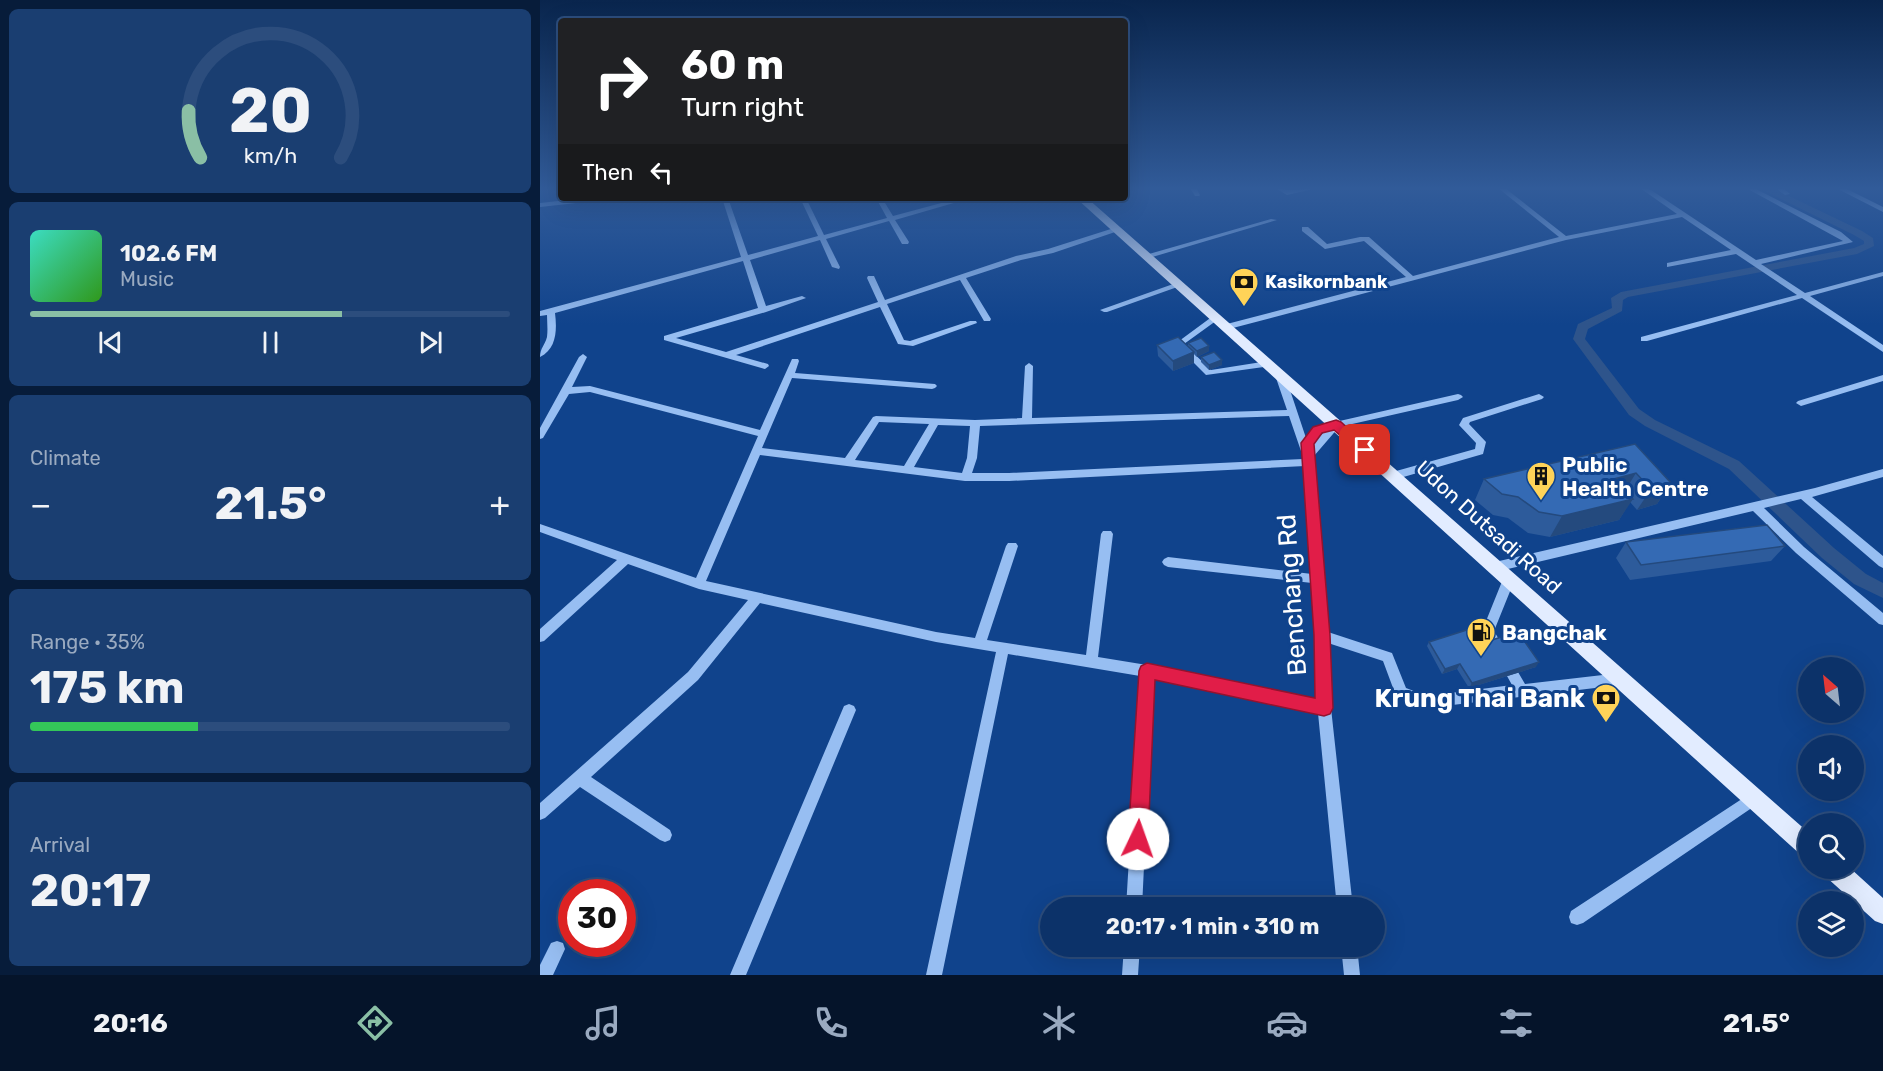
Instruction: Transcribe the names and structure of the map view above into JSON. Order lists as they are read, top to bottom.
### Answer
{
  "streets": {
    "main road": ["Udon Dutsadi Road"],
    "street": ["Benchang Rd"]
  },
  "crossings": [
    ["Udon Dutsadi Road", "Benchang Rd"]
  ],
  "places": {
    "bank": ["Kasikornbank", "Krung Thai Bank"],
    "building": ["Public Health Centre"],
    "fuel station": ["Bangchak"]
  },
  "north": "top left",
  "page": {
    "turn": ["60 m", "Turn right"],
    "then": "Then",
    "song": ["102.6 FM", "Music"],
    "tile": [
      "Climate",
      ["Range · 35%", "175 km"],
      ["Arrival", "20:17"]
    ],
    "heat": ["−", "21.5°", "+"],
    "limit": "30",
    "trip": "20:17 · 1 min · 310 m",
    "tabs": ["20:16", "21.5°"],
    "gauge": ["20", "km/h"]
  }
}
